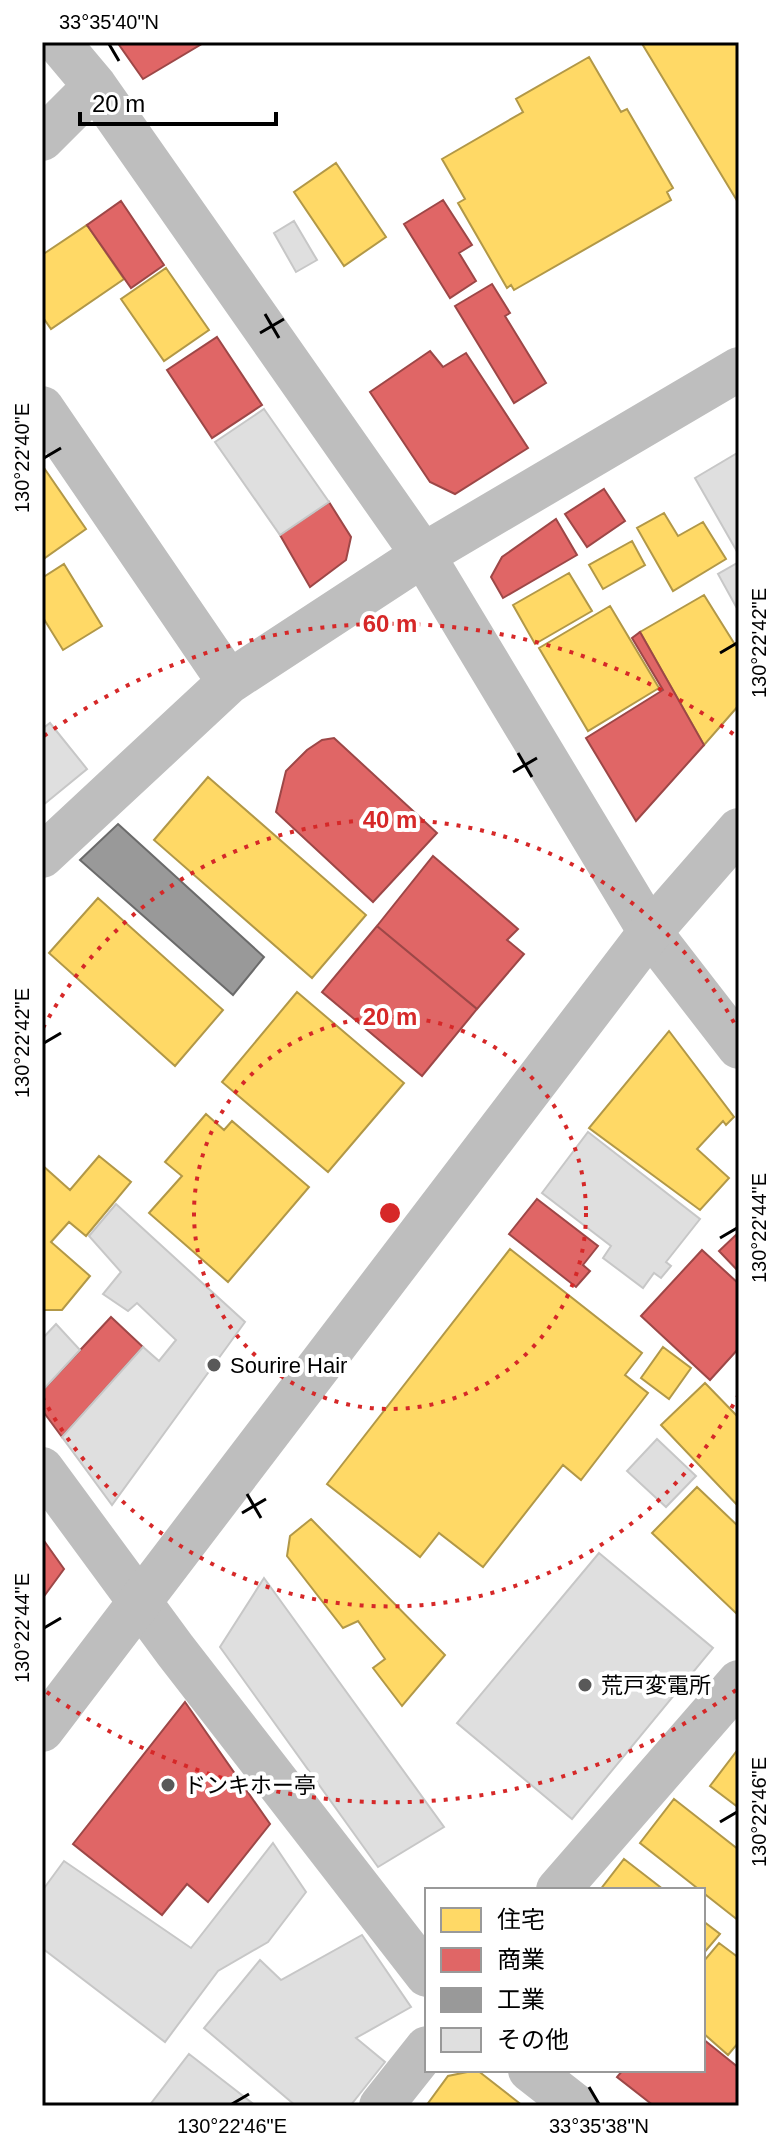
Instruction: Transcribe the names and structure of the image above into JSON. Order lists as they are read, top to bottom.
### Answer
{
  "places": ["Sourire Hair", "荒戸変電所", "ドンキホー亭"],
  "legend": [
    "住宅",
    "商業",
    "工業",
    "その他"
  ],
  "scale_bar": "20 m",
  "coordinates": [
    "33°35'40\"N",
    "130°22'40\"E",
    "130°22'42\"E",
    "130°22'44\"E",
    "130°22'46\"E",
    "33°35'38\"N"
  ],
  "rings": ["60 m", "40 m", "20 m"]
}
